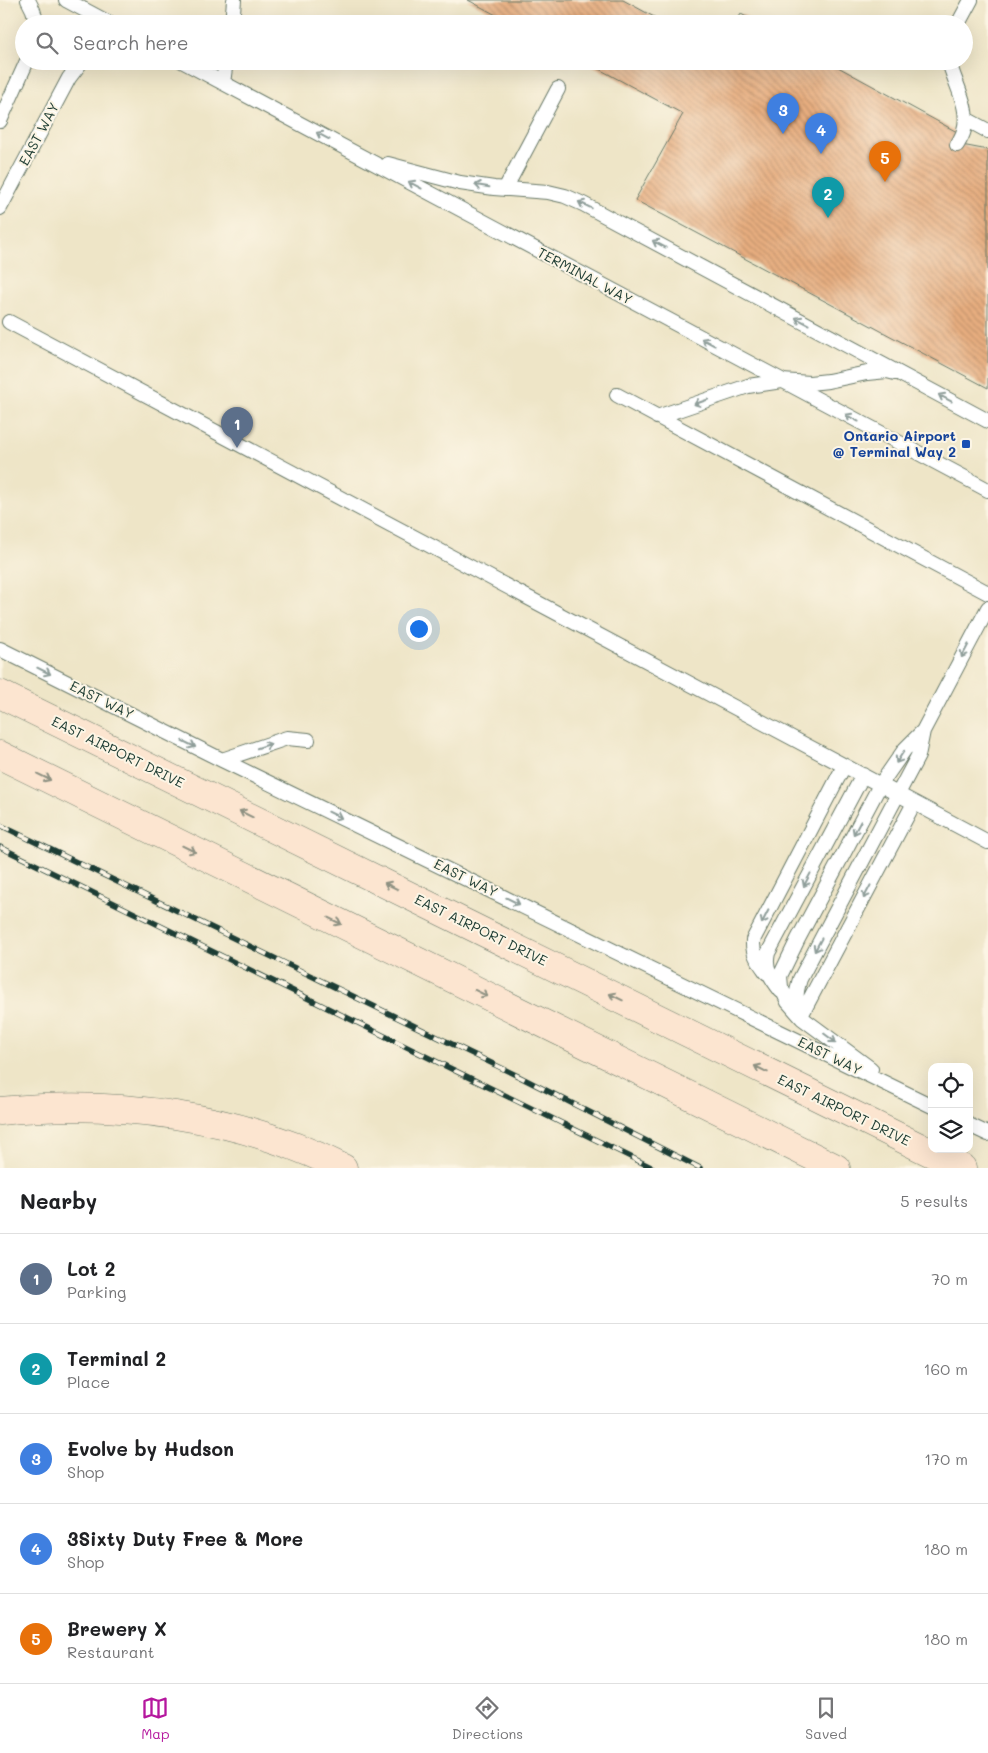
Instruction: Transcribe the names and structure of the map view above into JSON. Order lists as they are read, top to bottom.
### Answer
{
  "streets": {
    "main road": ["EAST AIRPORT DRIVE"],
    "lane": ["EAST WAY", "TERMINAL WAY"]
  },
  "one_way": ["EAST WAY"],
  "places": {
    "transit": ["Ontario Airport @ Terminal Way 2"]
  },
  "page": {
    "search": "Search here",
    "pins": [
      "3",
      "4",
      "5",
      "2",
      "1"
    ],
    "heading": ["Nearby", "5 results"],
    "list": [
      {
        "mark": "1",
        "name": "Lot 2",
        "note": "Parking",
        "value": "70 m"
      },
      {
        "mark": "2",
        "name": "Terminal 2",
        "note": "Place",
        "value": "160 m"
      },
      {
        "mark": "3",
        "name": "Evolve by Hudson",
        "note": "Shop",
        "value": "170 m"
      },
      {
        "mark": "4",
        "name": "3Sixty Duty Free & More",
        "note": "Shop",
        "value": "180 m"
      },
      {
        "mark": "5",
        "name": "Brewery X",
        "note": "Restaurant",
        "value": "180 m"
      }
    ],
    "nav": ["Map", "Directions", "Saved"]
  }
}
